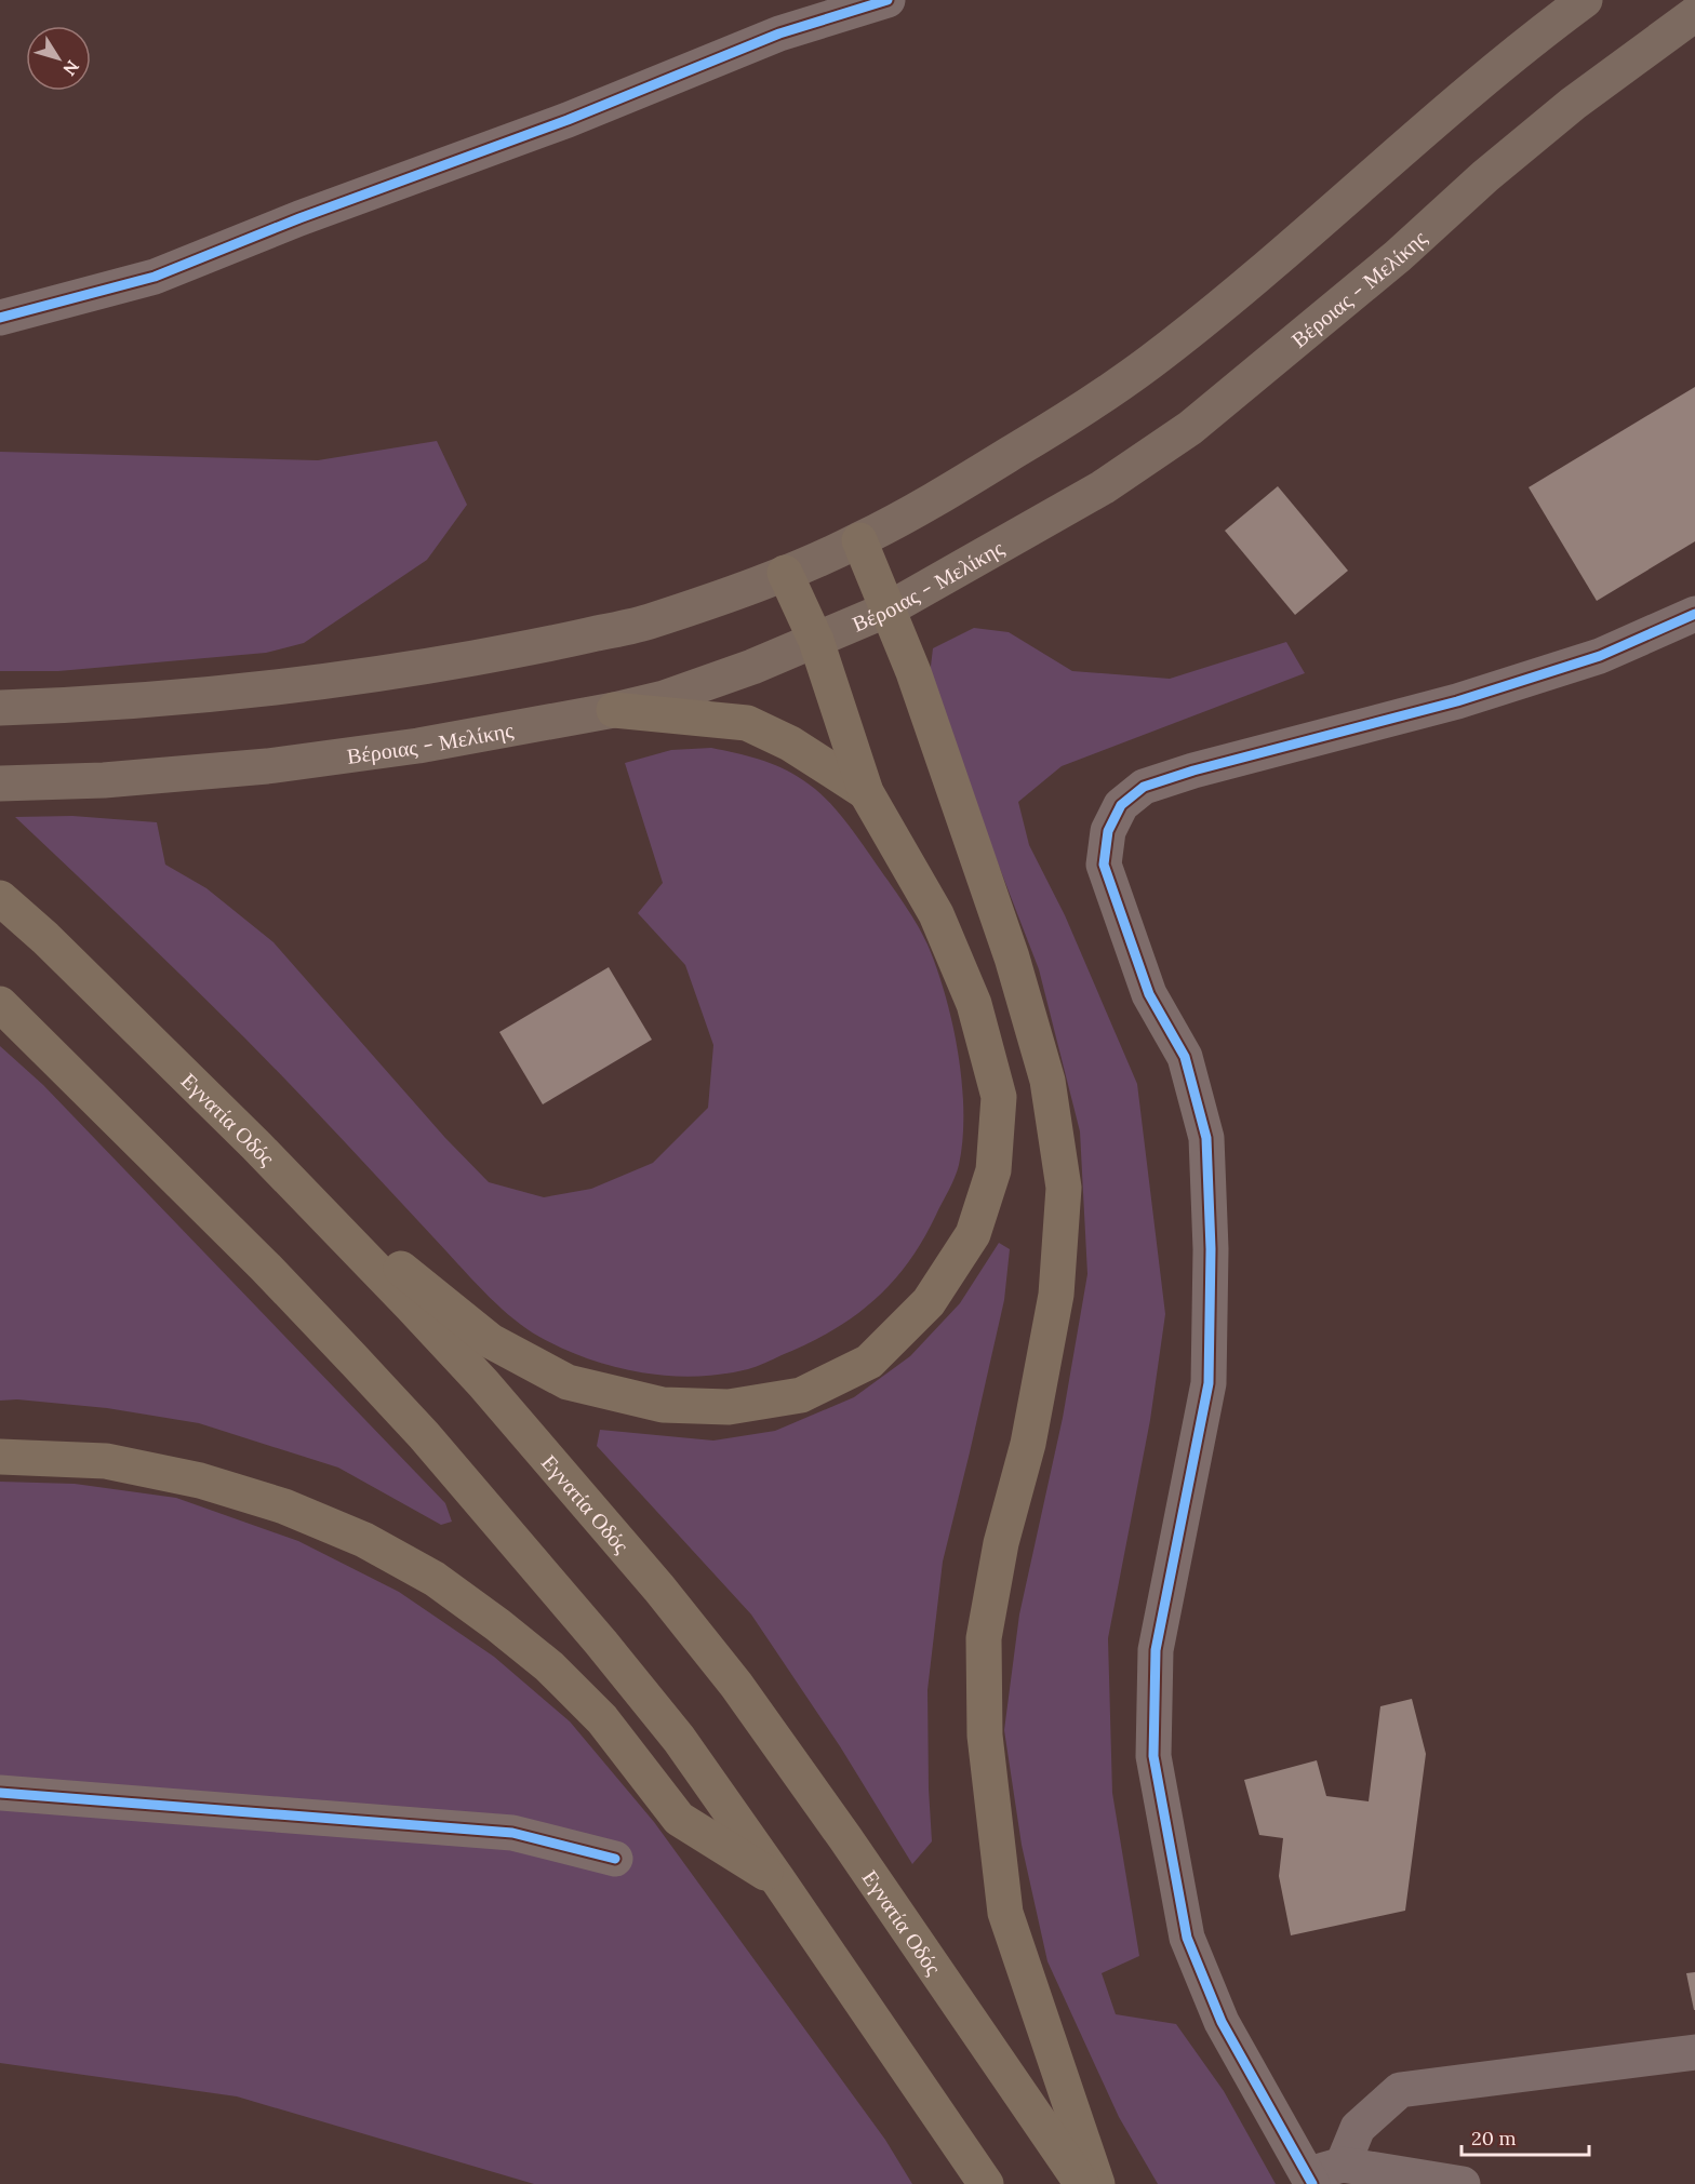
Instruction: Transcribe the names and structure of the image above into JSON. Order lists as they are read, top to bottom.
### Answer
{
  "streets": {
    "highway": ["Εγνατία Οδός"],
    "main road": ["Βέροιας - Μελίκης"]
  },
  "scale_bar": "20 m",
  "north": "bottom right"
}
